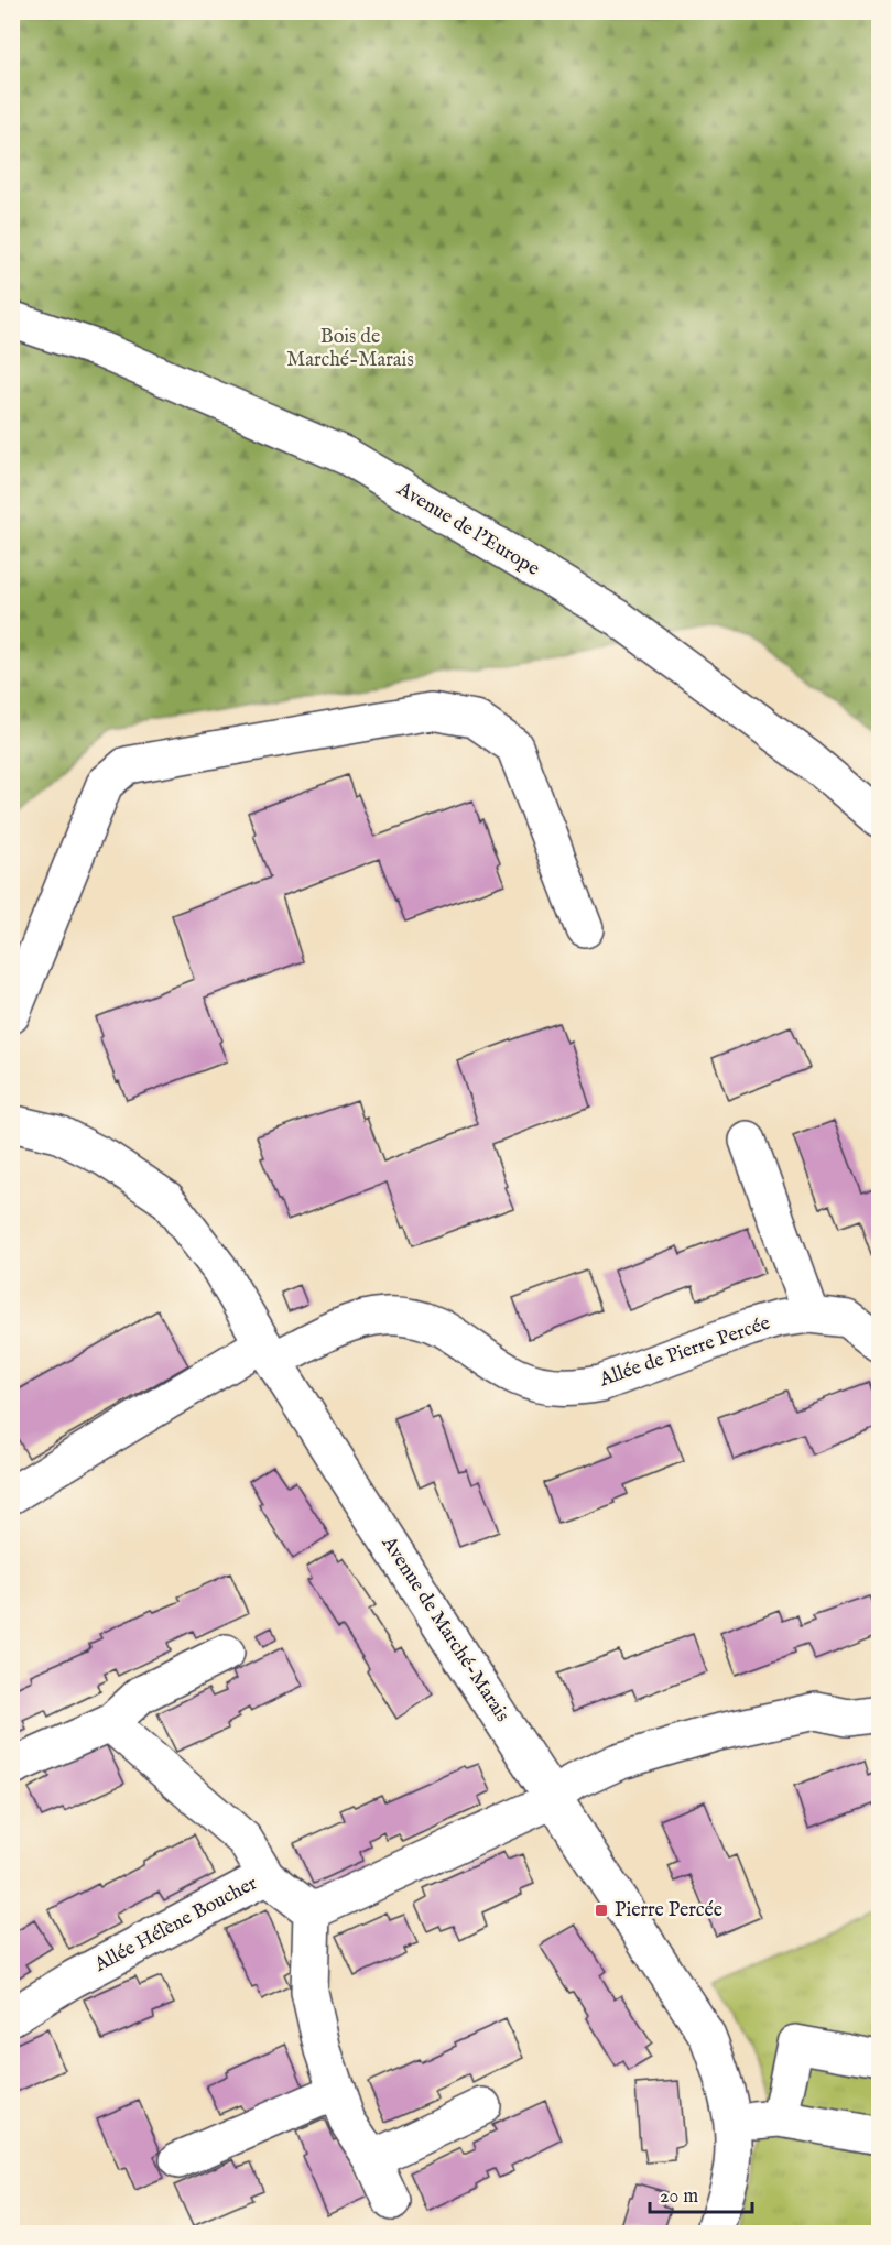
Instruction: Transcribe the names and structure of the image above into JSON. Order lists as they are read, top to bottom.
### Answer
{
  "streets": {
    "street": [
      "Avenue de l'Europe",
      "Allée de Pierre Percée",
      "Avenue de Marché-Marais",
      "Allée Hélène Boucher"
    ]
  },
  "crossings": [
    ["Allée de Pierre Percée", "Avenue de Marché-Marais"]
  ],
  "parks": ["Bois de Marché-Marais"],
  "places": {
    "transit": ["Pierre Percée"]
  },
  "scale_bar": "20 m"
}
